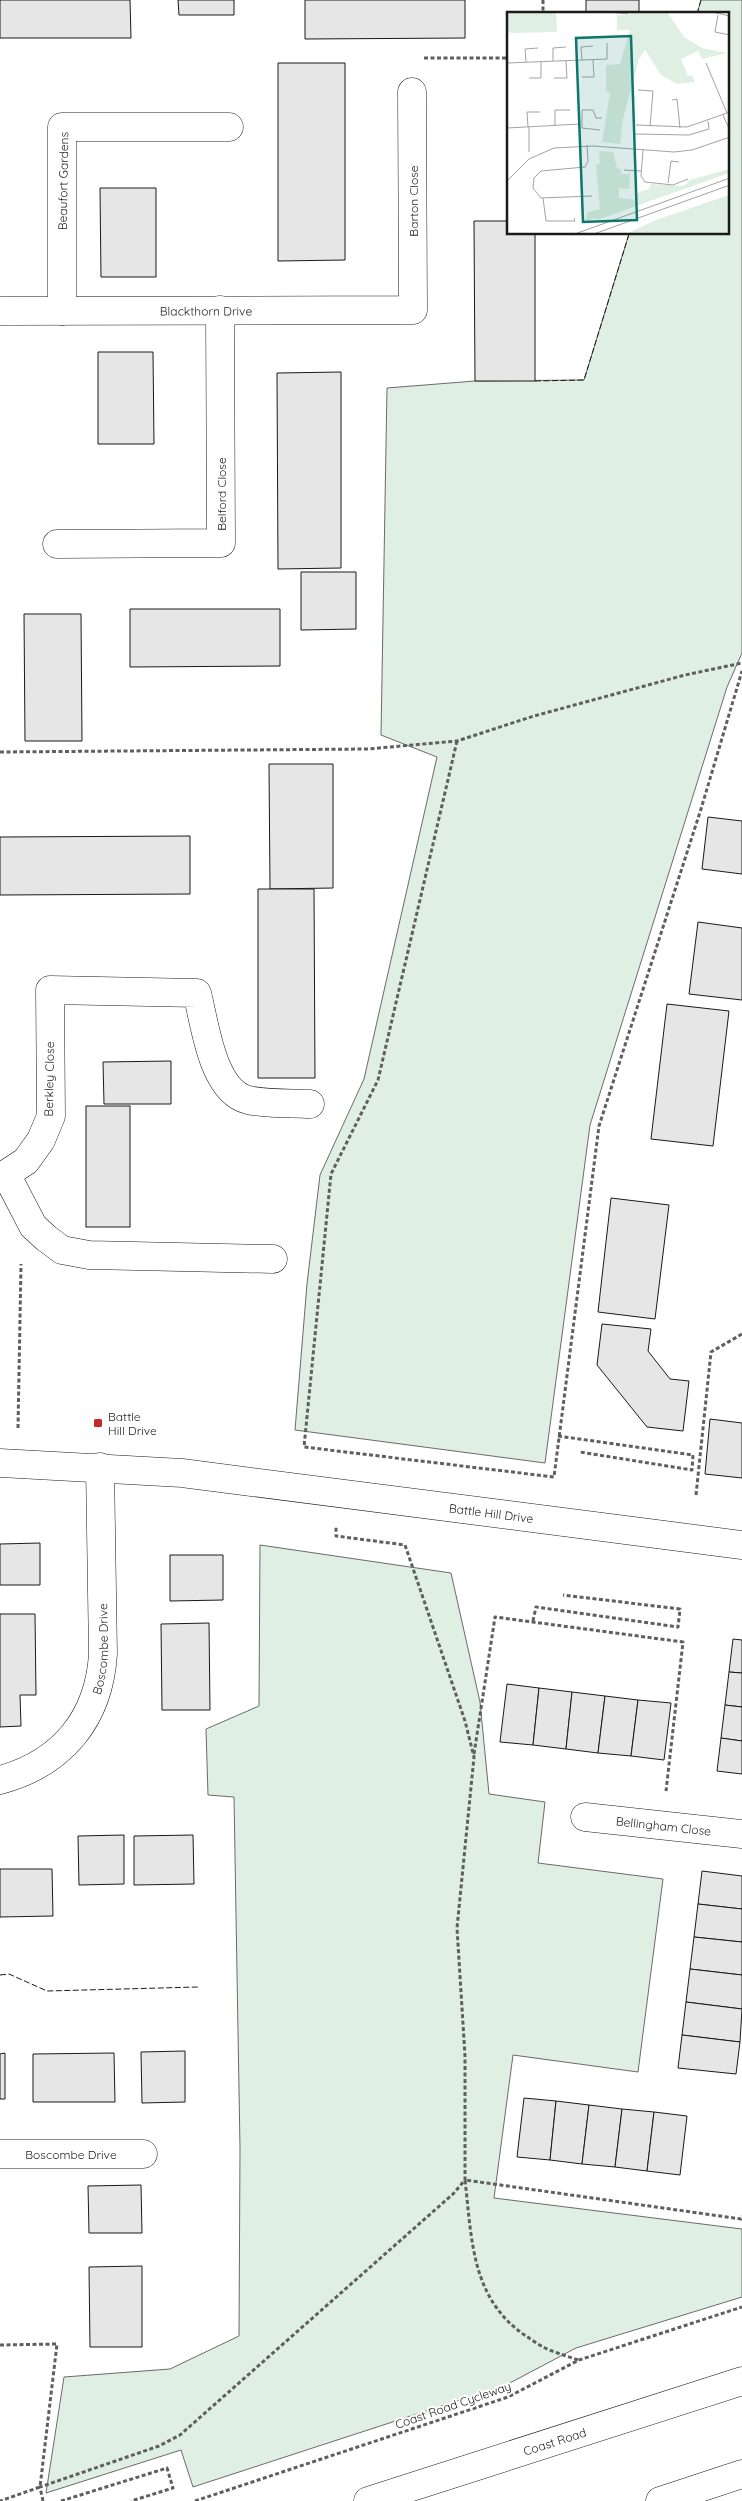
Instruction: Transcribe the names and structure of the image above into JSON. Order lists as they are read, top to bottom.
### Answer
{
  "streets": {
    "main road": [
      "Beaufort Gardens",
      "Barton Close",
      "Blackthorn Drive",
      "Belford Close",
      "Berkley Close",
      "Battle Hill Drive",
      "Boscombe Drive",
      "Bellingham Close",
      "Coast Road"
    ],
    "path": ["Coast Road Cycleway"]
  },
  "crossings": [
    ["Beaufort Gardens", "Blackthorn Drive"],
    ["Barton Close", "Blackthorn Drive"],
    ["Blackthorn Drive", "Belford Close"],
    ["Battle Hill Drive", "Boscombe Drive"]
  ],
  "places": {
    "transit": ["Battle Hill Drive"]
  }
}
